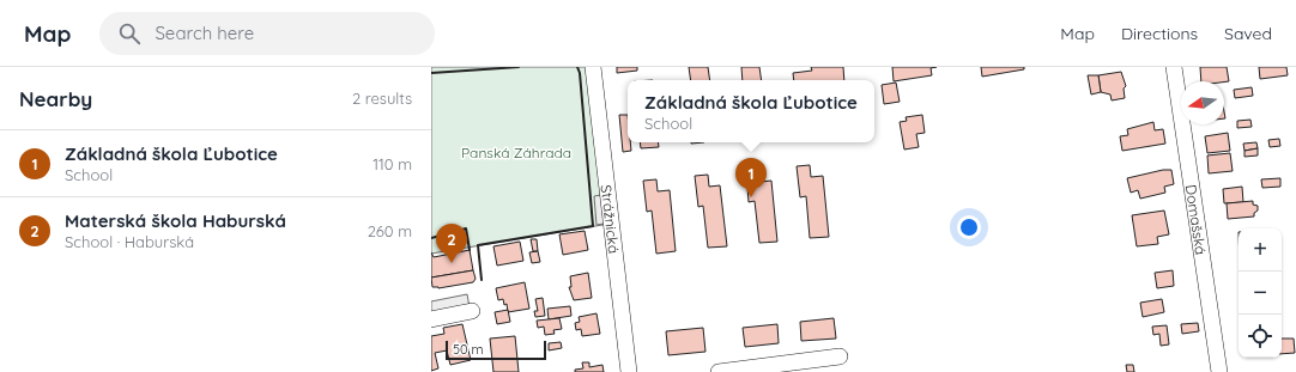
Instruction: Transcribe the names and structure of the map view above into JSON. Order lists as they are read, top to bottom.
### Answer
{
  "streets": {
    "street": ["Domašská", "Strážnická"]
  },
  "parks": ["Panská Záhrada"],
  "scale_bar": "50 m",
  "north": "left",
  "page": {
    "header": "Map",
    "search": "Search here",
    "nav": ["Map", "Directions", "Saved"],
    "heading": ["Nearby", "2 results"],
    "popup": ["Základná škola Ľubotice", "School"],
    "list": [
      {
        "mark": "1",
        "name": "Základná škola Ľubotice",
        "note": "School",
        "value": "110 m"
      },
      {
        "mark": "2",
        "name": "Materská škola Haburská",
        "note": "School · Haburská",
        "value": "260 m"
      }
    ],
    "pins": ["1", "2"],
    "map_buttons": ["+", "−"],
    "scale": "50 m"
  }
}
